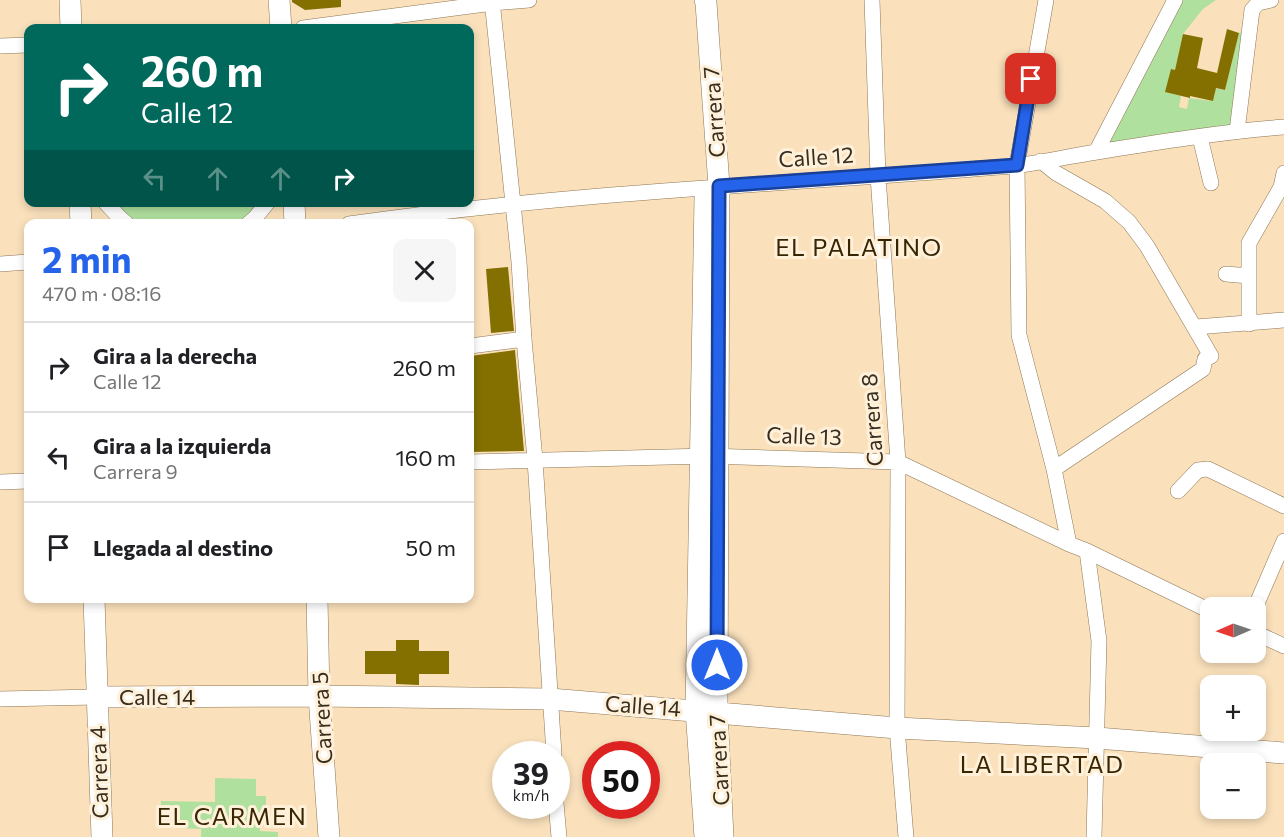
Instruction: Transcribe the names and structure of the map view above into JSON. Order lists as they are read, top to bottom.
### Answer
{
  "streets": {
    "main road": [
      "Carrera 7",
      "Calle 14",
      "Carrera 5",
      "Carrera 4"
    ],
    "street": ["Calle 12", "Carrera 8", "Calle 13"]
  },
  "crossings": [
    ["Carrera 7", "Calle 12"],
    ["Carrera 7", "Calle 13"],
    ["Carrera 7", "Calle 14"],
    ["Calle 12", "Carrera 8"],
    ["Carrera 8", "Calle 13"],
    ["Carrera 8", "Calle 14"],
    ["Calle 14", "Carrera 5"],
    ["Calle 14", "Carrera 4"]
  ],
  "districts": ["EL PALATINO", "LA LIBERTAD", "EL CARMEN"],
  "north": "left",
  "page": {
    "turn": ["260 m", "Calle 12"],
    "heading": ["2 min", "470 m · 08:16"],
    "list": [
      {
        "name": "Gira a la derecha",
        "note": "Calle 12",
        "value": "260 m"
      },
      {
        "name": "Gira a la izquierda",
        "note": "Carrera 9",
        "value": "160 m"
      },
      {
        "name": "Llegada al destino",
        "value": "50 m"
      }
    ],
    "map_buttons": ["+", "−"],
    "speed": "39 km/h",
    "limit": "50"
  }
}
